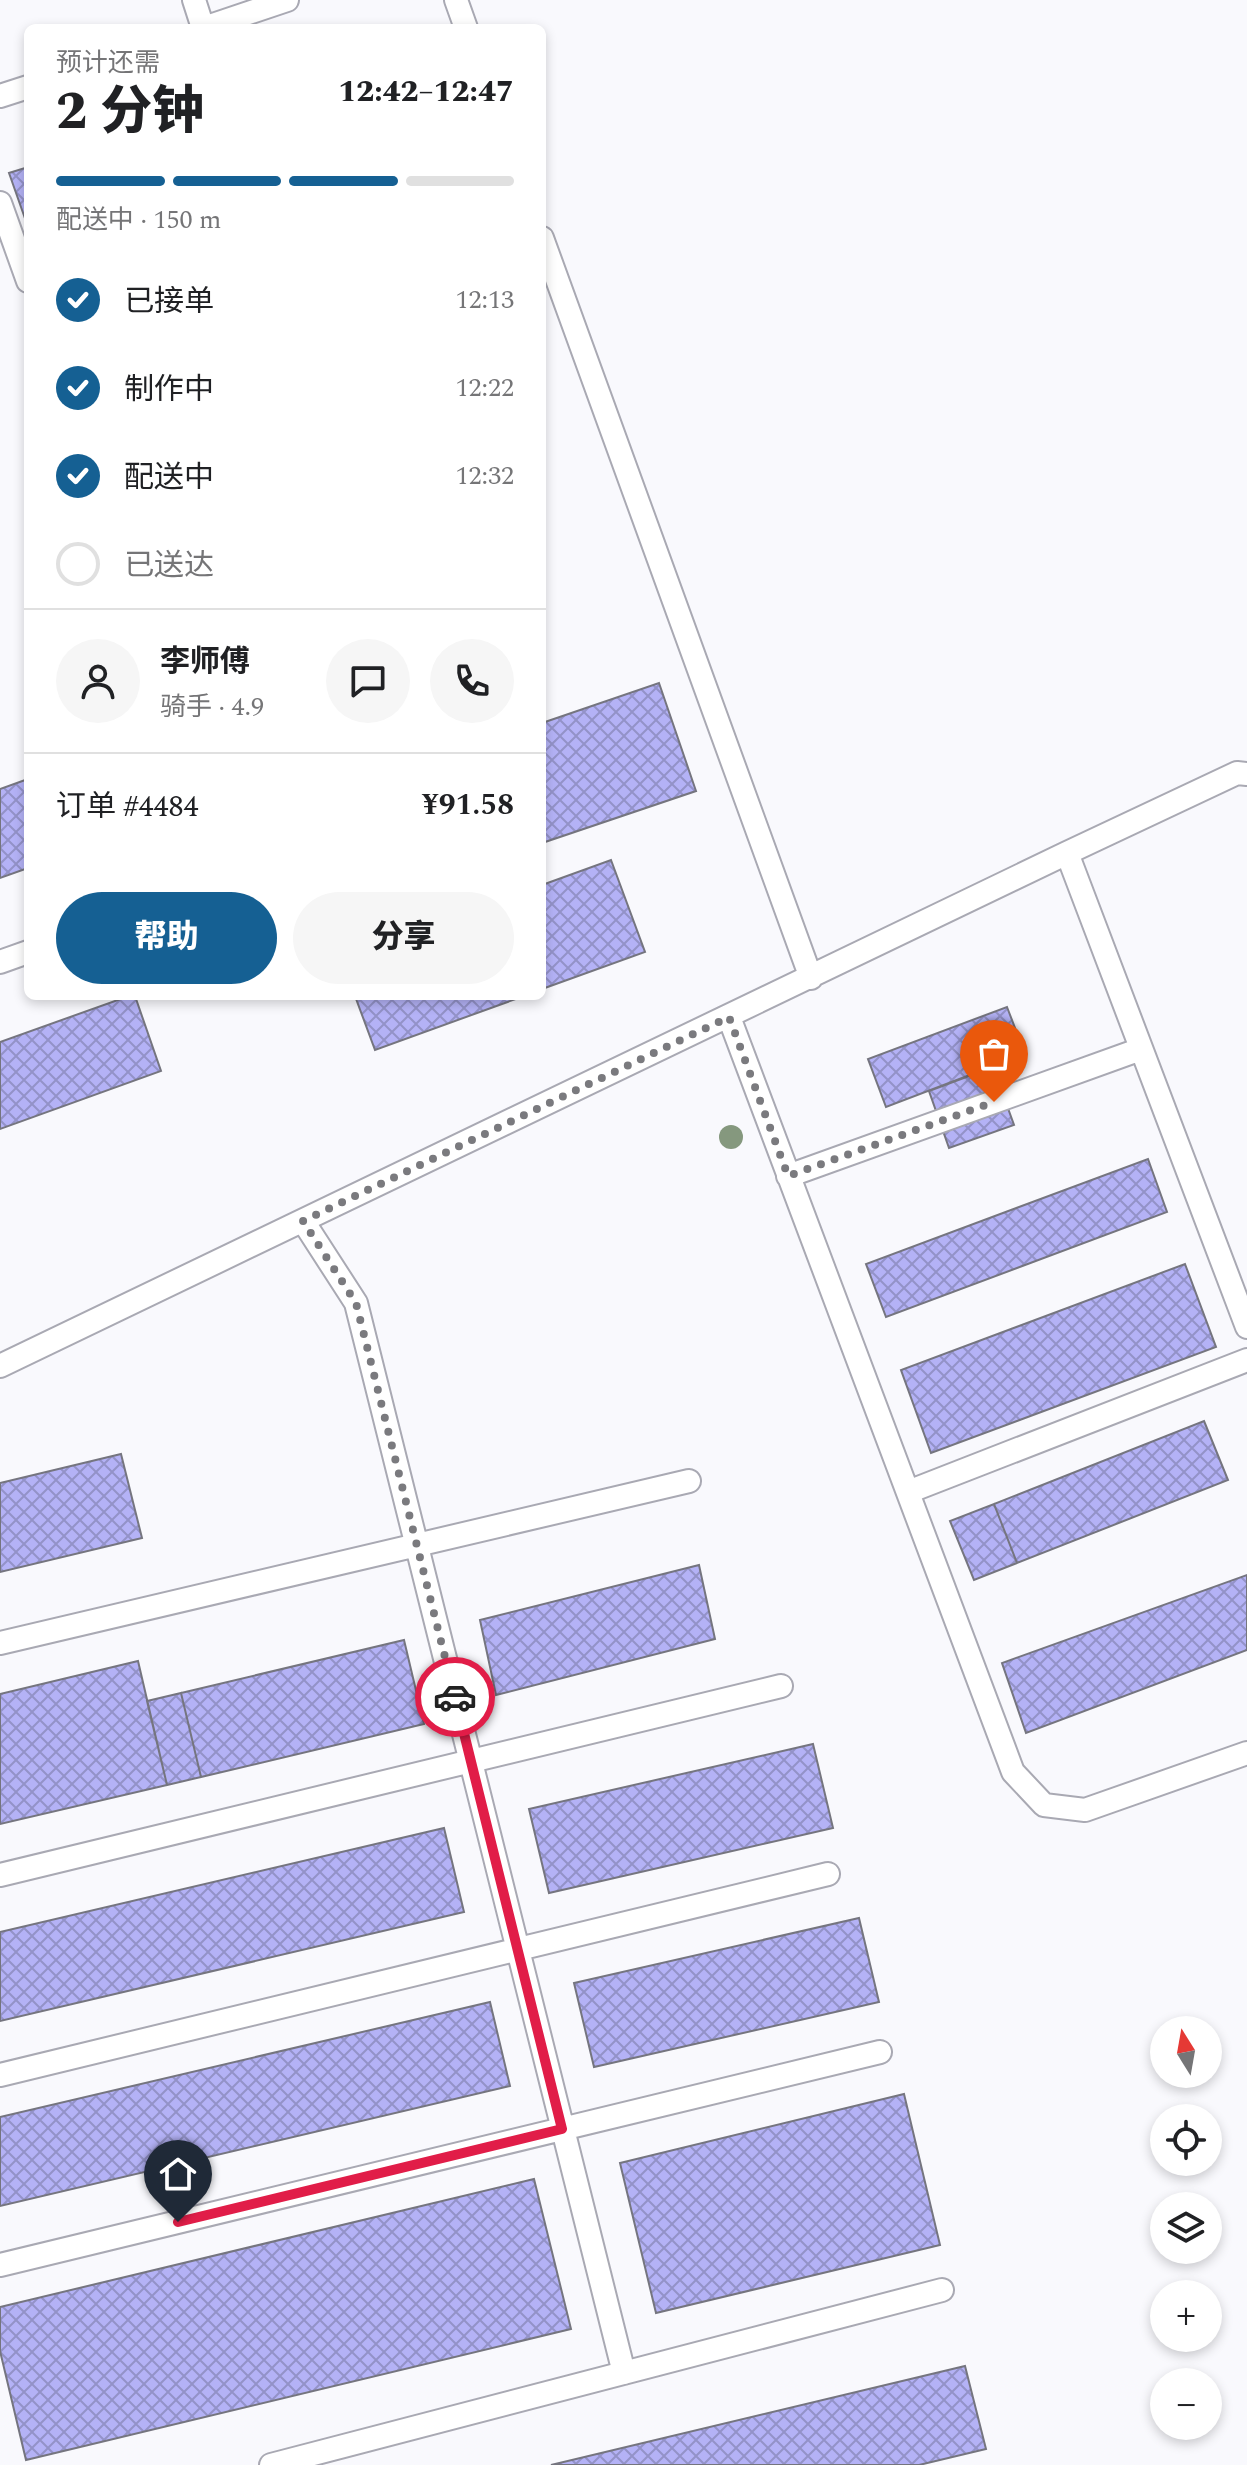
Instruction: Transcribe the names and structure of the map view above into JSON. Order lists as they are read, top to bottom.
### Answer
{
  "north": "top",
  "page": {
    "heading": ["2 分钟", "预计还需", "12:42–12:47"],
    "panel": [
      "李师傅",
      "骑手 · 4.9",
      "订单 #4484",
      "¥91.58"
    ],
    "bar": "配送中 · 150 m",
    "list": [
      ["已接单", "12:13"],
      ["制作中", "12:22"],
      ["配送中", "12:32"],
      "已送达"
    ],
    "buttons": ["帮助", "分享"],
    "map_buttons": ["+", "−"]
  }
}
